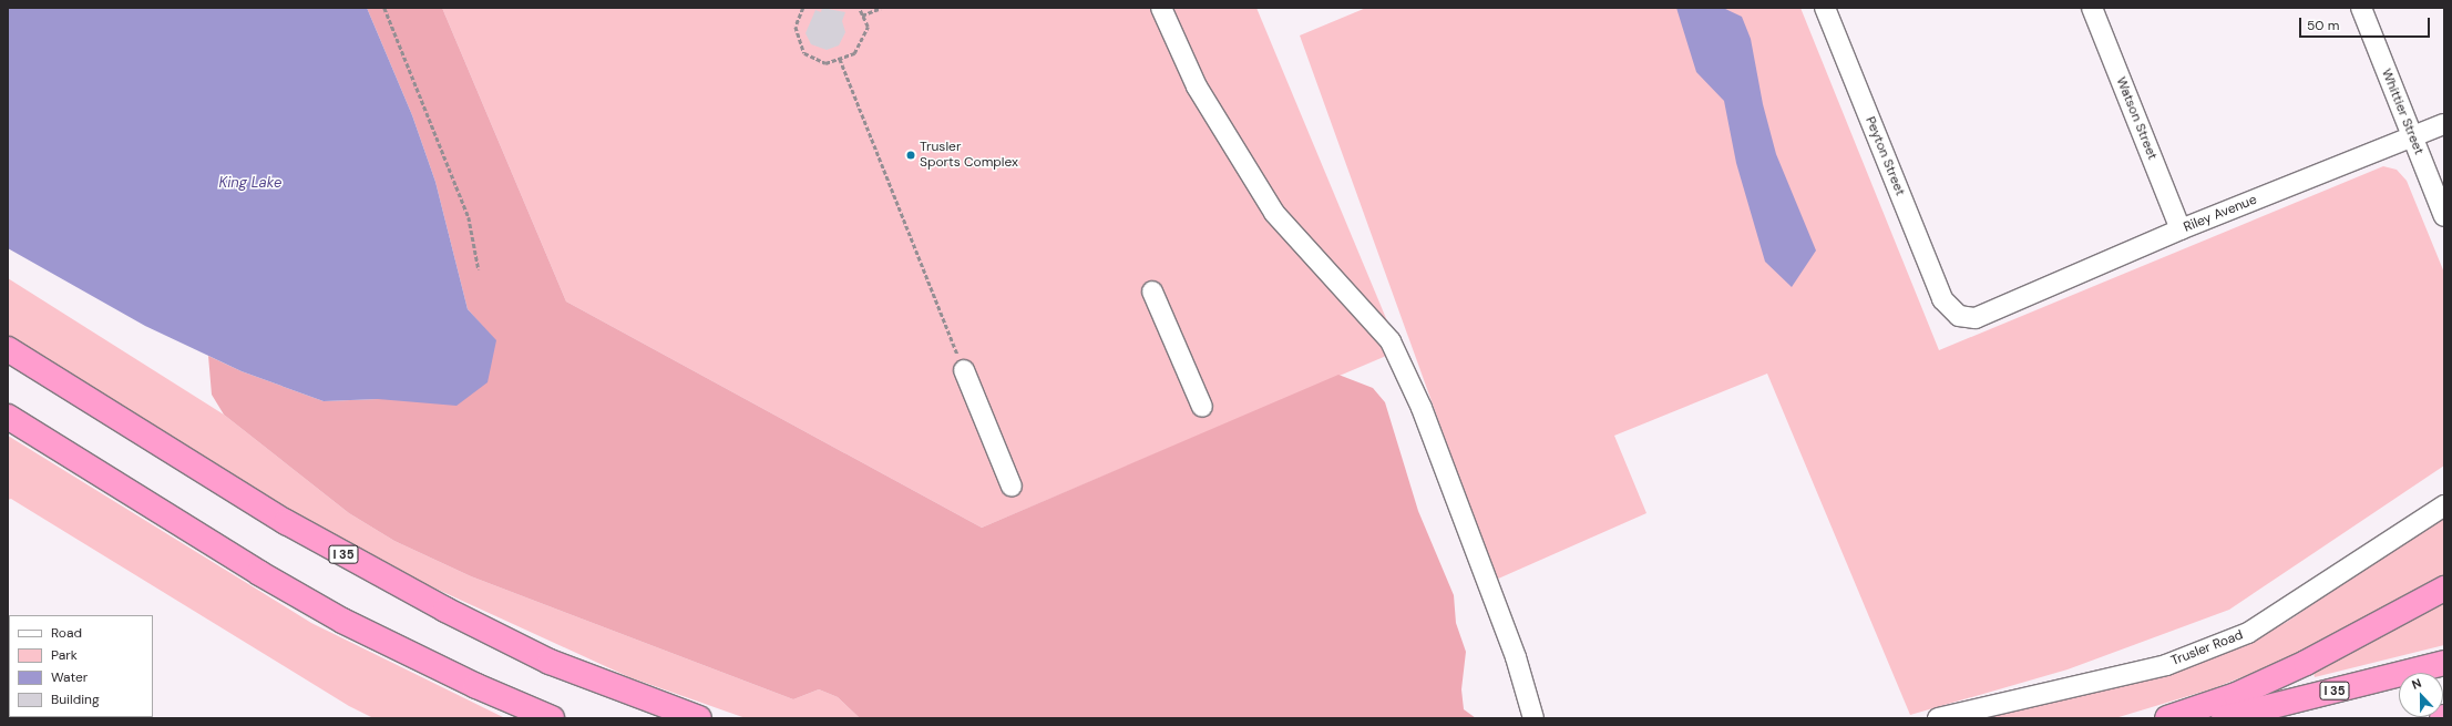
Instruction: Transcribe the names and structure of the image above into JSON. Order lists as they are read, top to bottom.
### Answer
{
  "streets": {
    "highway": ["I 35"],
    "street": [
      "Whittier Street",
      "Watson Street",
      "Peyton Street",
      "Riley Avenue",
      "Trusler Road"
    ]
  },
  "crossings": [
    ["Whittier Street", "Riley Avenue"],
    ["Watson Street", "Riley Avenue"],
    ["Peyton Street", "Riley Avenue"]
  ],
  "water": ["King Lake"],
  "places": ["Trusler Sports Complex"],
  "legend": [
    "Road",
    "Park",
    "Water",
    "Building"
  ],
  "scale_bar": "50 m",
  "north": "top"
}
